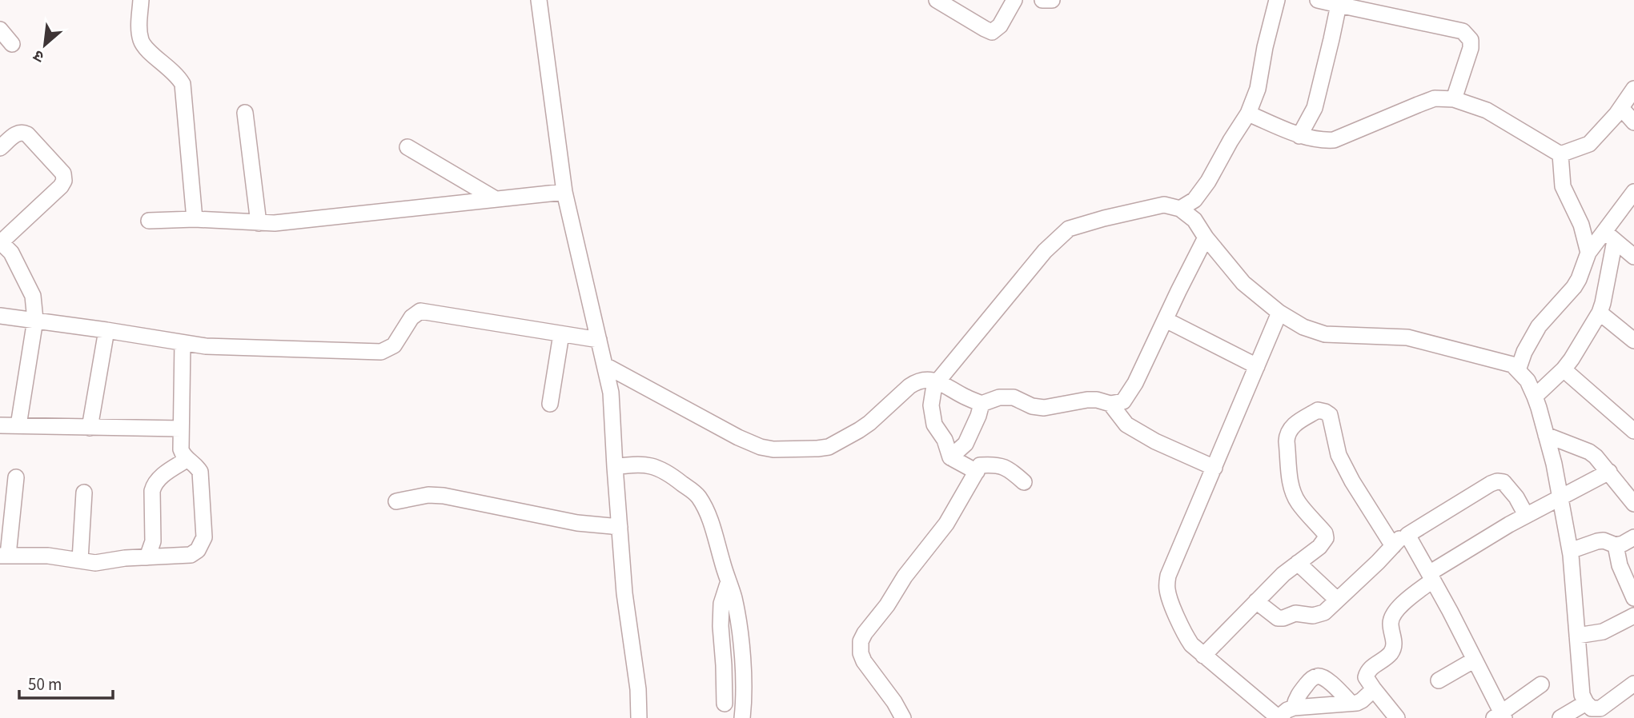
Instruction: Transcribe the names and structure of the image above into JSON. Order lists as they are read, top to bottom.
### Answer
{
  "scale_bar": "50 m",
  "north": "bottom left"
}
